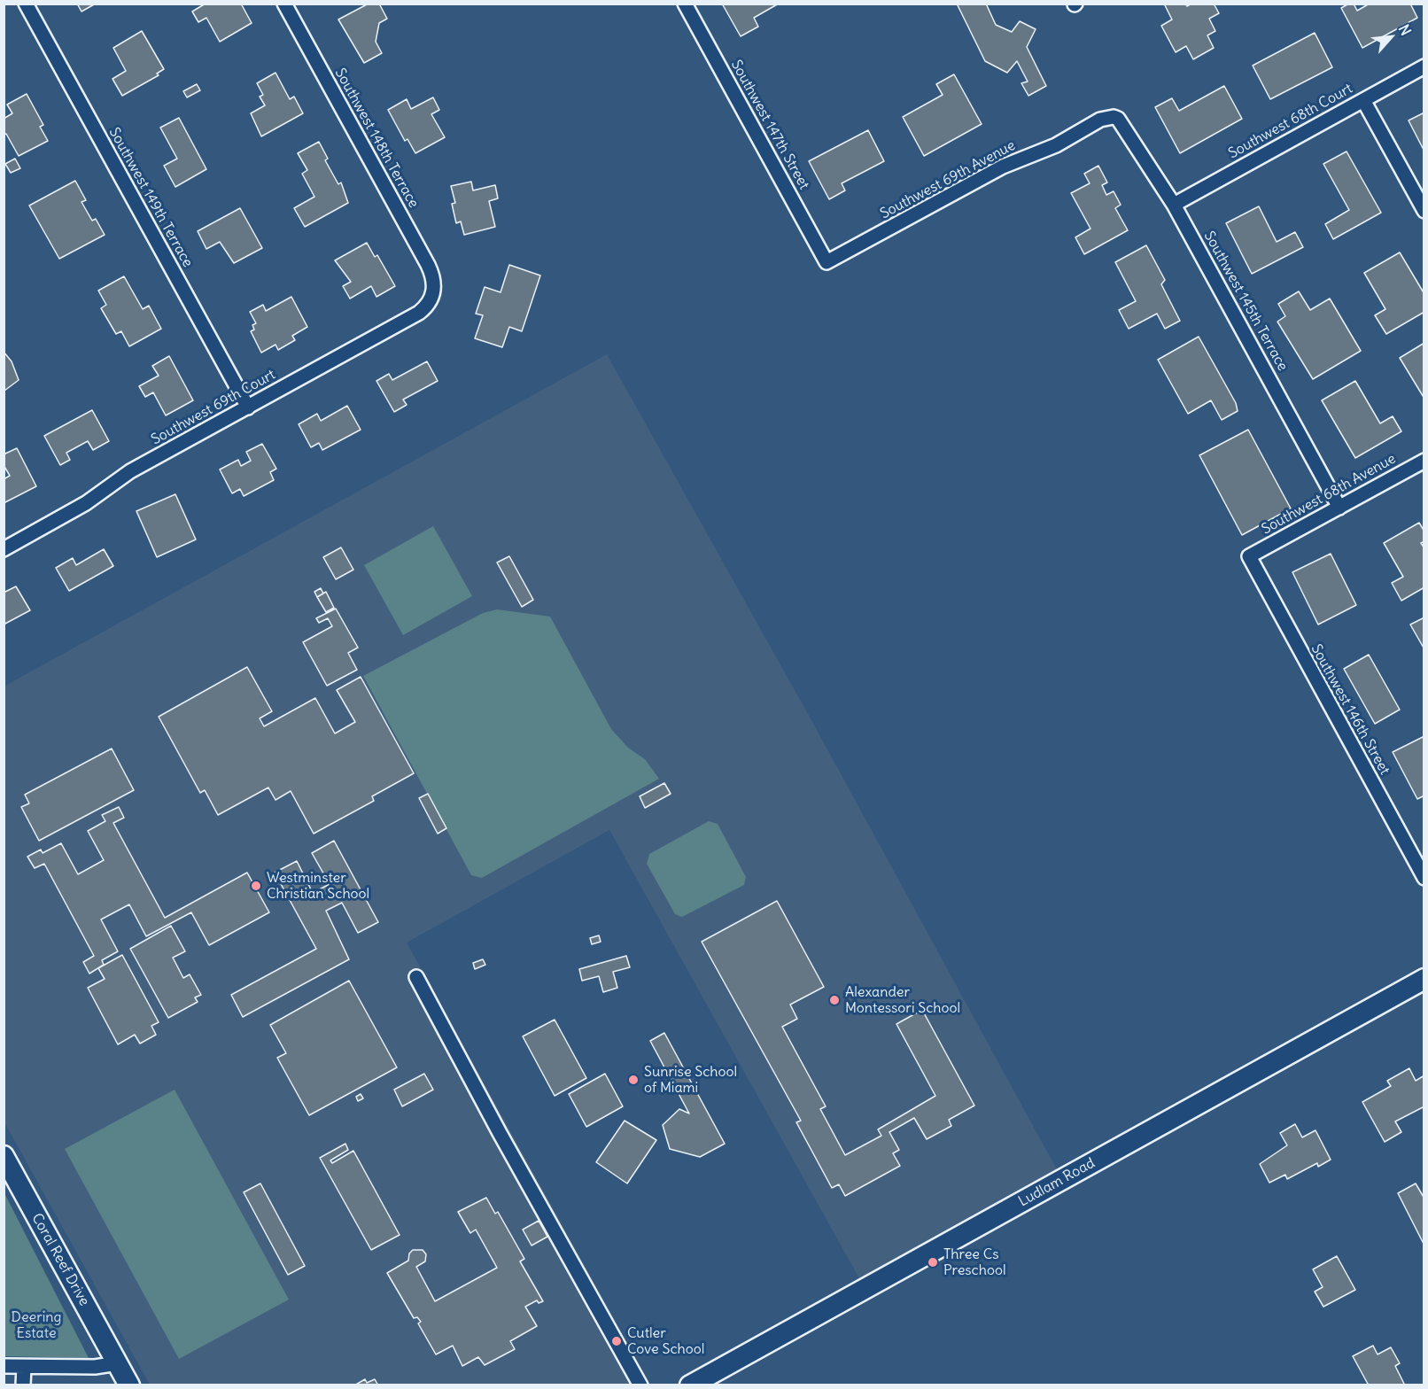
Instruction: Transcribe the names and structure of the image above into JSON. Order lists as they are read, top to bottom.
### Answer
{
  "streets": {
    "street": [
      "Southwest 68th Court",
      "Southwest 147th Street",
      "Southwest 148th Terrace",
      "Southwest 69th Avenue",
      "Southwest 149th Terrace",
      "Southwest 145th Terrace",
      "Southwest 69th Court",
      "Southwest 68th Avenue",
      "Southwest 146th Street",
      "Ludlam Road",
      "Coral Reef Drive"
    ]
  },
  "crossings": [
    ["Southwest 68th Court", "Southwest 145th Terrace"],
    ["Southwest 147th Street", "Southwest 69th Avenue"],
    ["Southwest 148th Terrace", "Southwest 69th Court"],
    ["Southwest 69th Avenue", "Southwest 145th Terrace"],
    ["Southwest 149th Terrace", "Southwest 69th Court"],
    ["Southwest 145th Terrace", "Southwest 68th Avenue"],
    ["Southwest 68th Avenue", "Southwest 146th Street"]
  ],
  "parks": ["Deering Estate"],
  "places": [
    "Westminster Christian School",
    "Alexander Montessori School",
    "Sunrise School of Miami",
    "Three Cs Preschool",
    "Cutler Cove School"
  ],
  "north": "top right"
}
